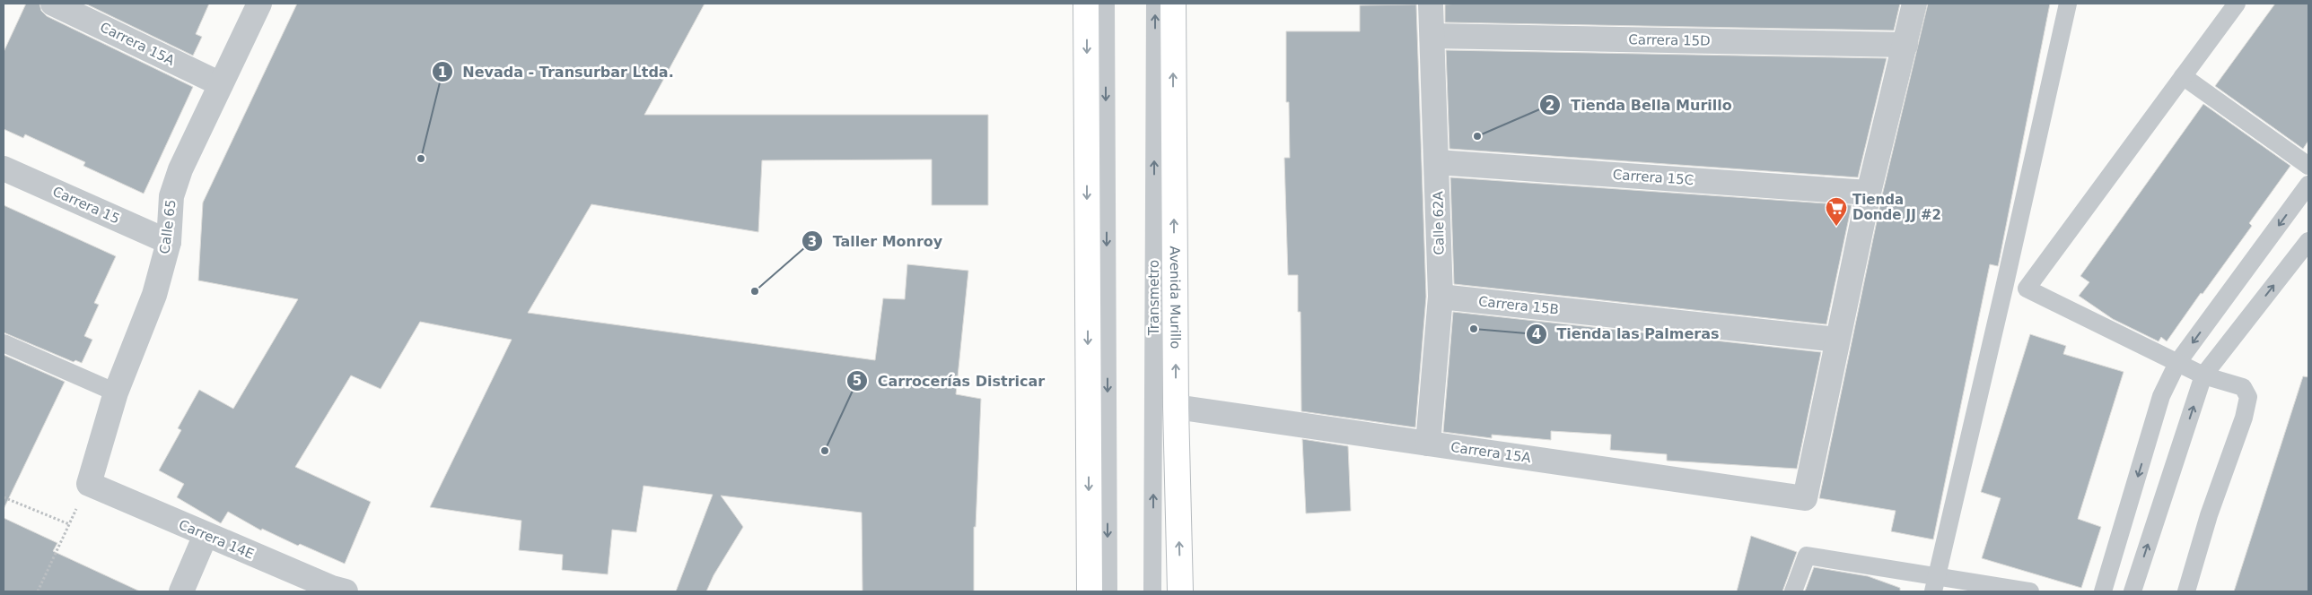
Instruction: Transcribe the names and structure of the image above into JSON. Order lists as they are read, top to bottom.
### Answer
{
  "streets": {
    "main road": ["Avenida Murillo"],
    "street": [
      "Carrera 15D",
      "Carrera 15A",
      "Carrera 15C",
      "Carrera 15",
      "Calle 62A",
      "Calle 65",
      "Carrera 15B",
      "Carrera 14E"
    ],
    "lane": ["Transmetro"]
  },
  "crossings": [
    ["Carrera 15D", "Calle 62A"],
    ["Carrera 15A", "Calle 62A"],
    ["Carrera 15A", "Calle 65"],
    ["Carrera 15A", "Avenida Murillo"],
    ["Carrera 15A", "Carrera 15B"],
    ["Carrera 15C", "Calle 62A"],
    ["Carrera 15", "Calle 65"],
    ["Calle 62A", "Carrera 15B"],
    ["Calle 65", "Carrera 14E"]
  ],
  "places": {
    "other": [
      "Tienda Bella Murillo",
      "Nevada - Transurbar Ltda.",
      "Taller Monroy",
      "Tienda las Palmeras",
      "Carrocerías Districar"
    ],
    "supermarket": ["Tienda Donde JJ #2"]
  }
}
